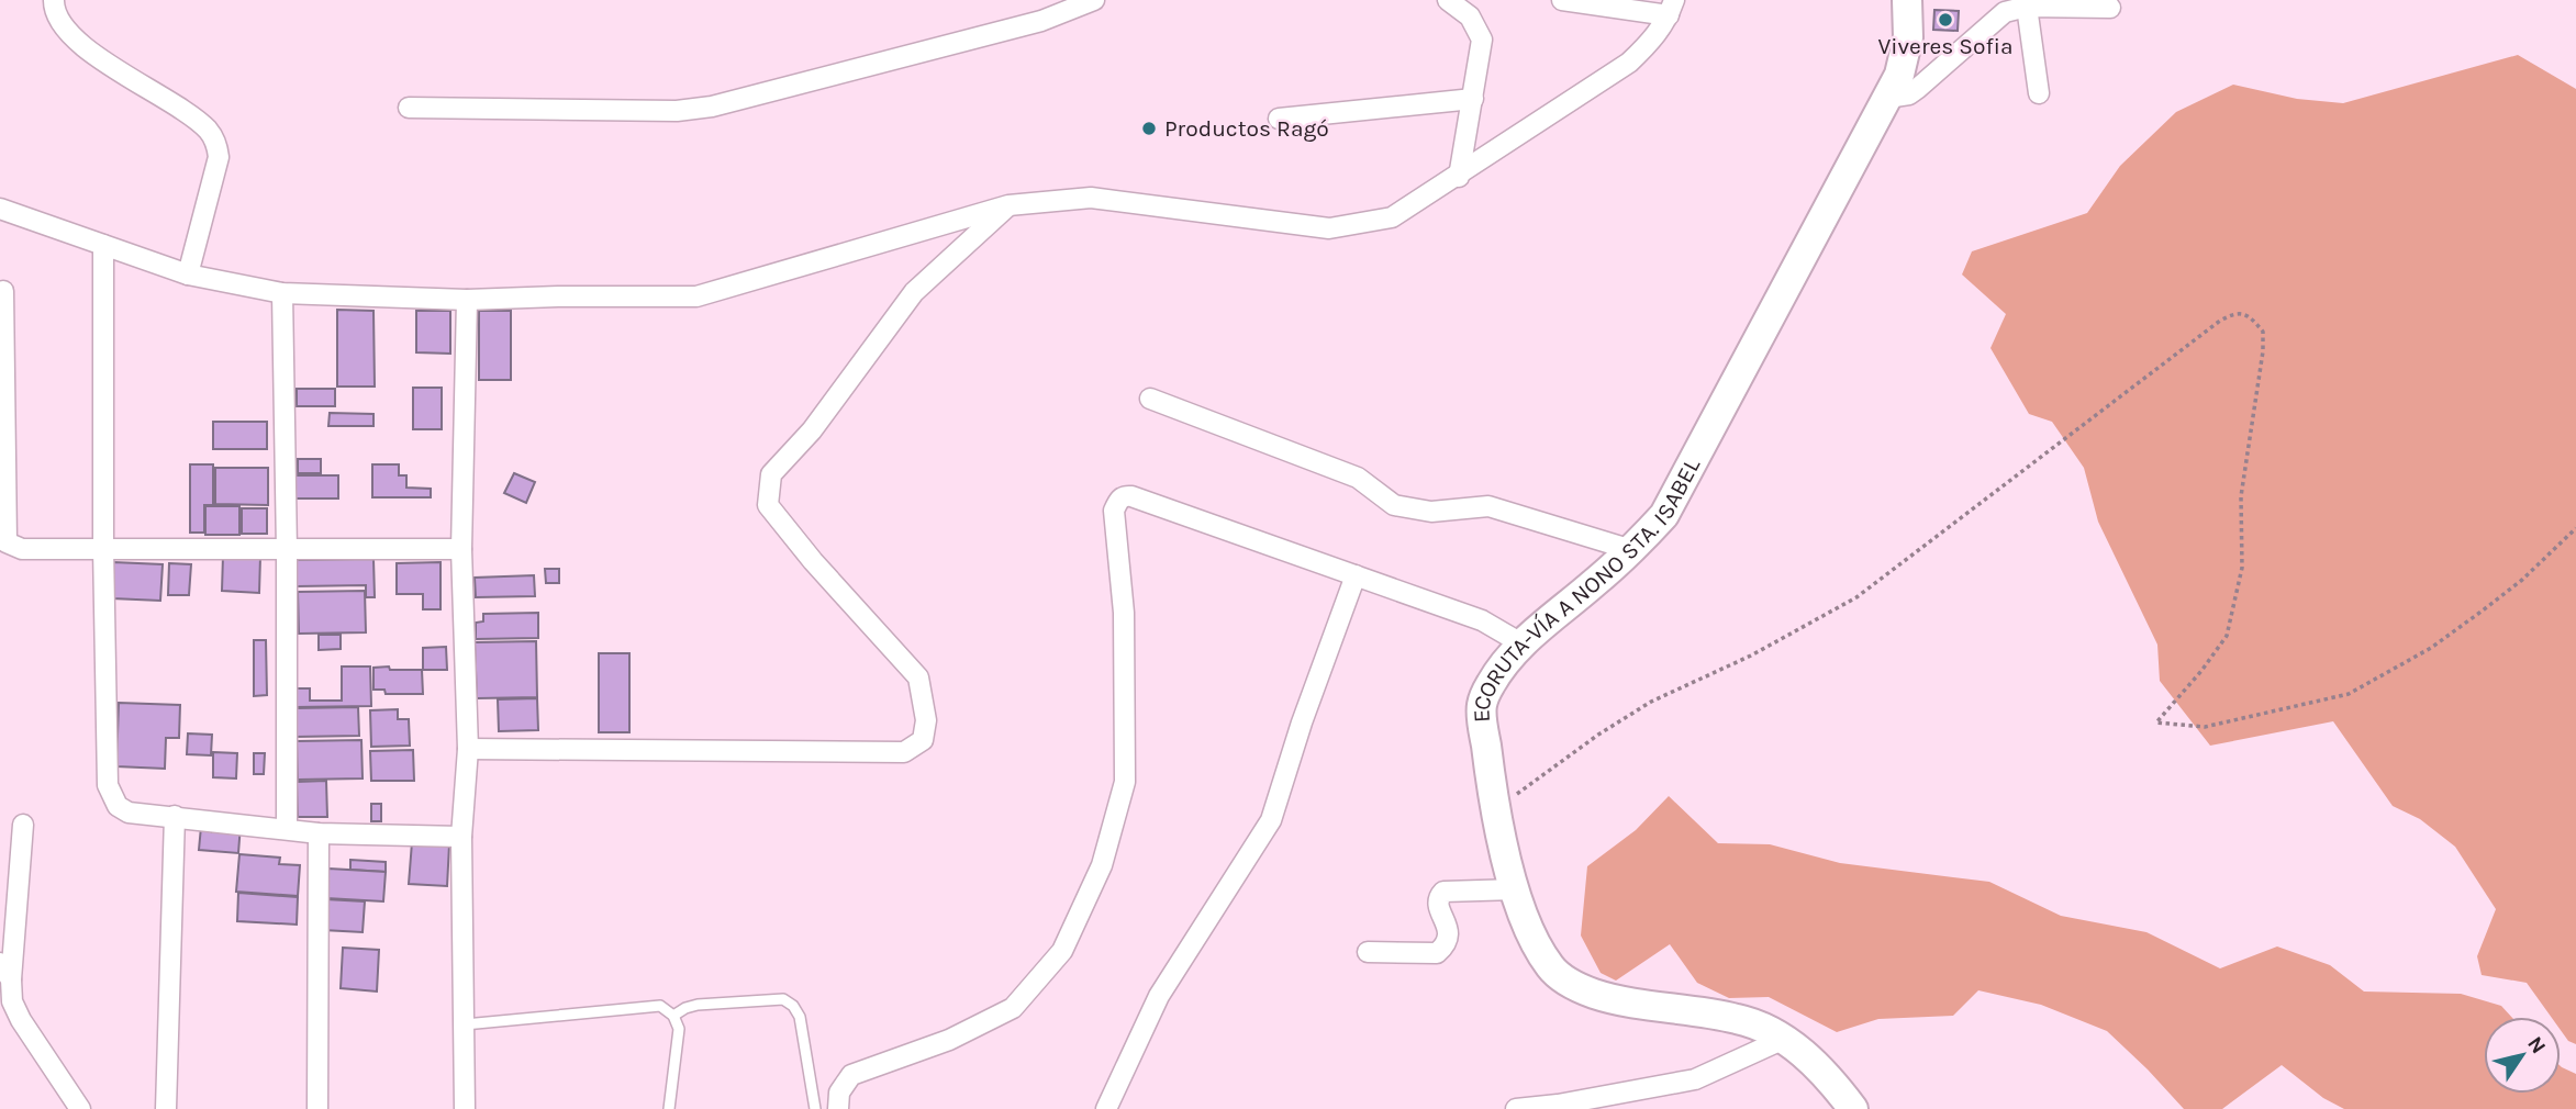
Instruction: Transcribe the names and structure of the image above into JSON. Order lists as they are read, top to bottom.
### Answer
{
  "streets": {
    "main road": ["ECORUTA-VÍA A NONO STA. ISABEL"]
  },
  "places": ["Viveres Sofia", "Productos Ragó"],
  "north": "top right"
}
